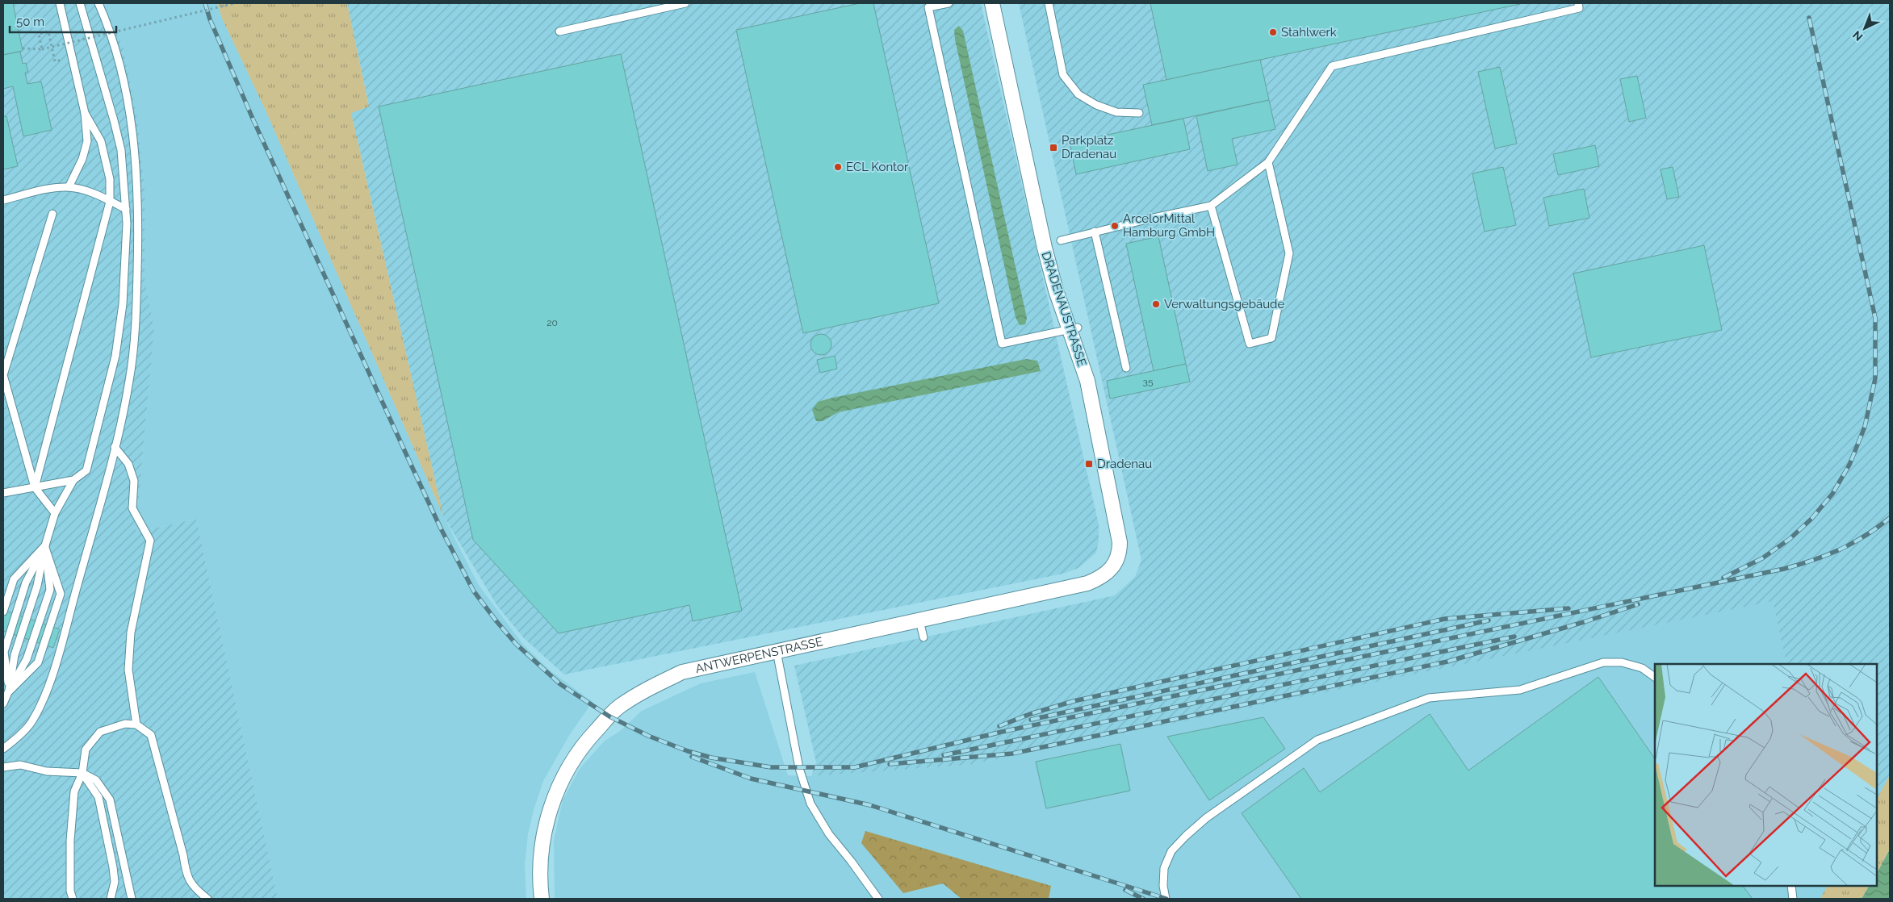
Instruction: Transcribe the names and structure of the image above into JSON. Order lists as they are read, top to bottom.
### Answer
{
  "streets": {
    "street": ["DRADENAUSTRASSE", "ANTWERPENSTRASSE"]
  },
  "crossings": [
    ["DRADENAUSTRASSE", "ANTWERPENSTRASSE"]
  ],
  "places": {
    "other": [
      "Stahlwerk",
      "ECL Kontor",
      "ArcelorMittal Hamburg GmbH",
      "Verwaltungsgebäude"
    ],
    "transit": ["Parkplatz Dradenau", "Dradenau"]
  },
  "house_numbers": ["20", "35"],
  "scale_bar": "50 m",
  "north": "bottom left"
}
